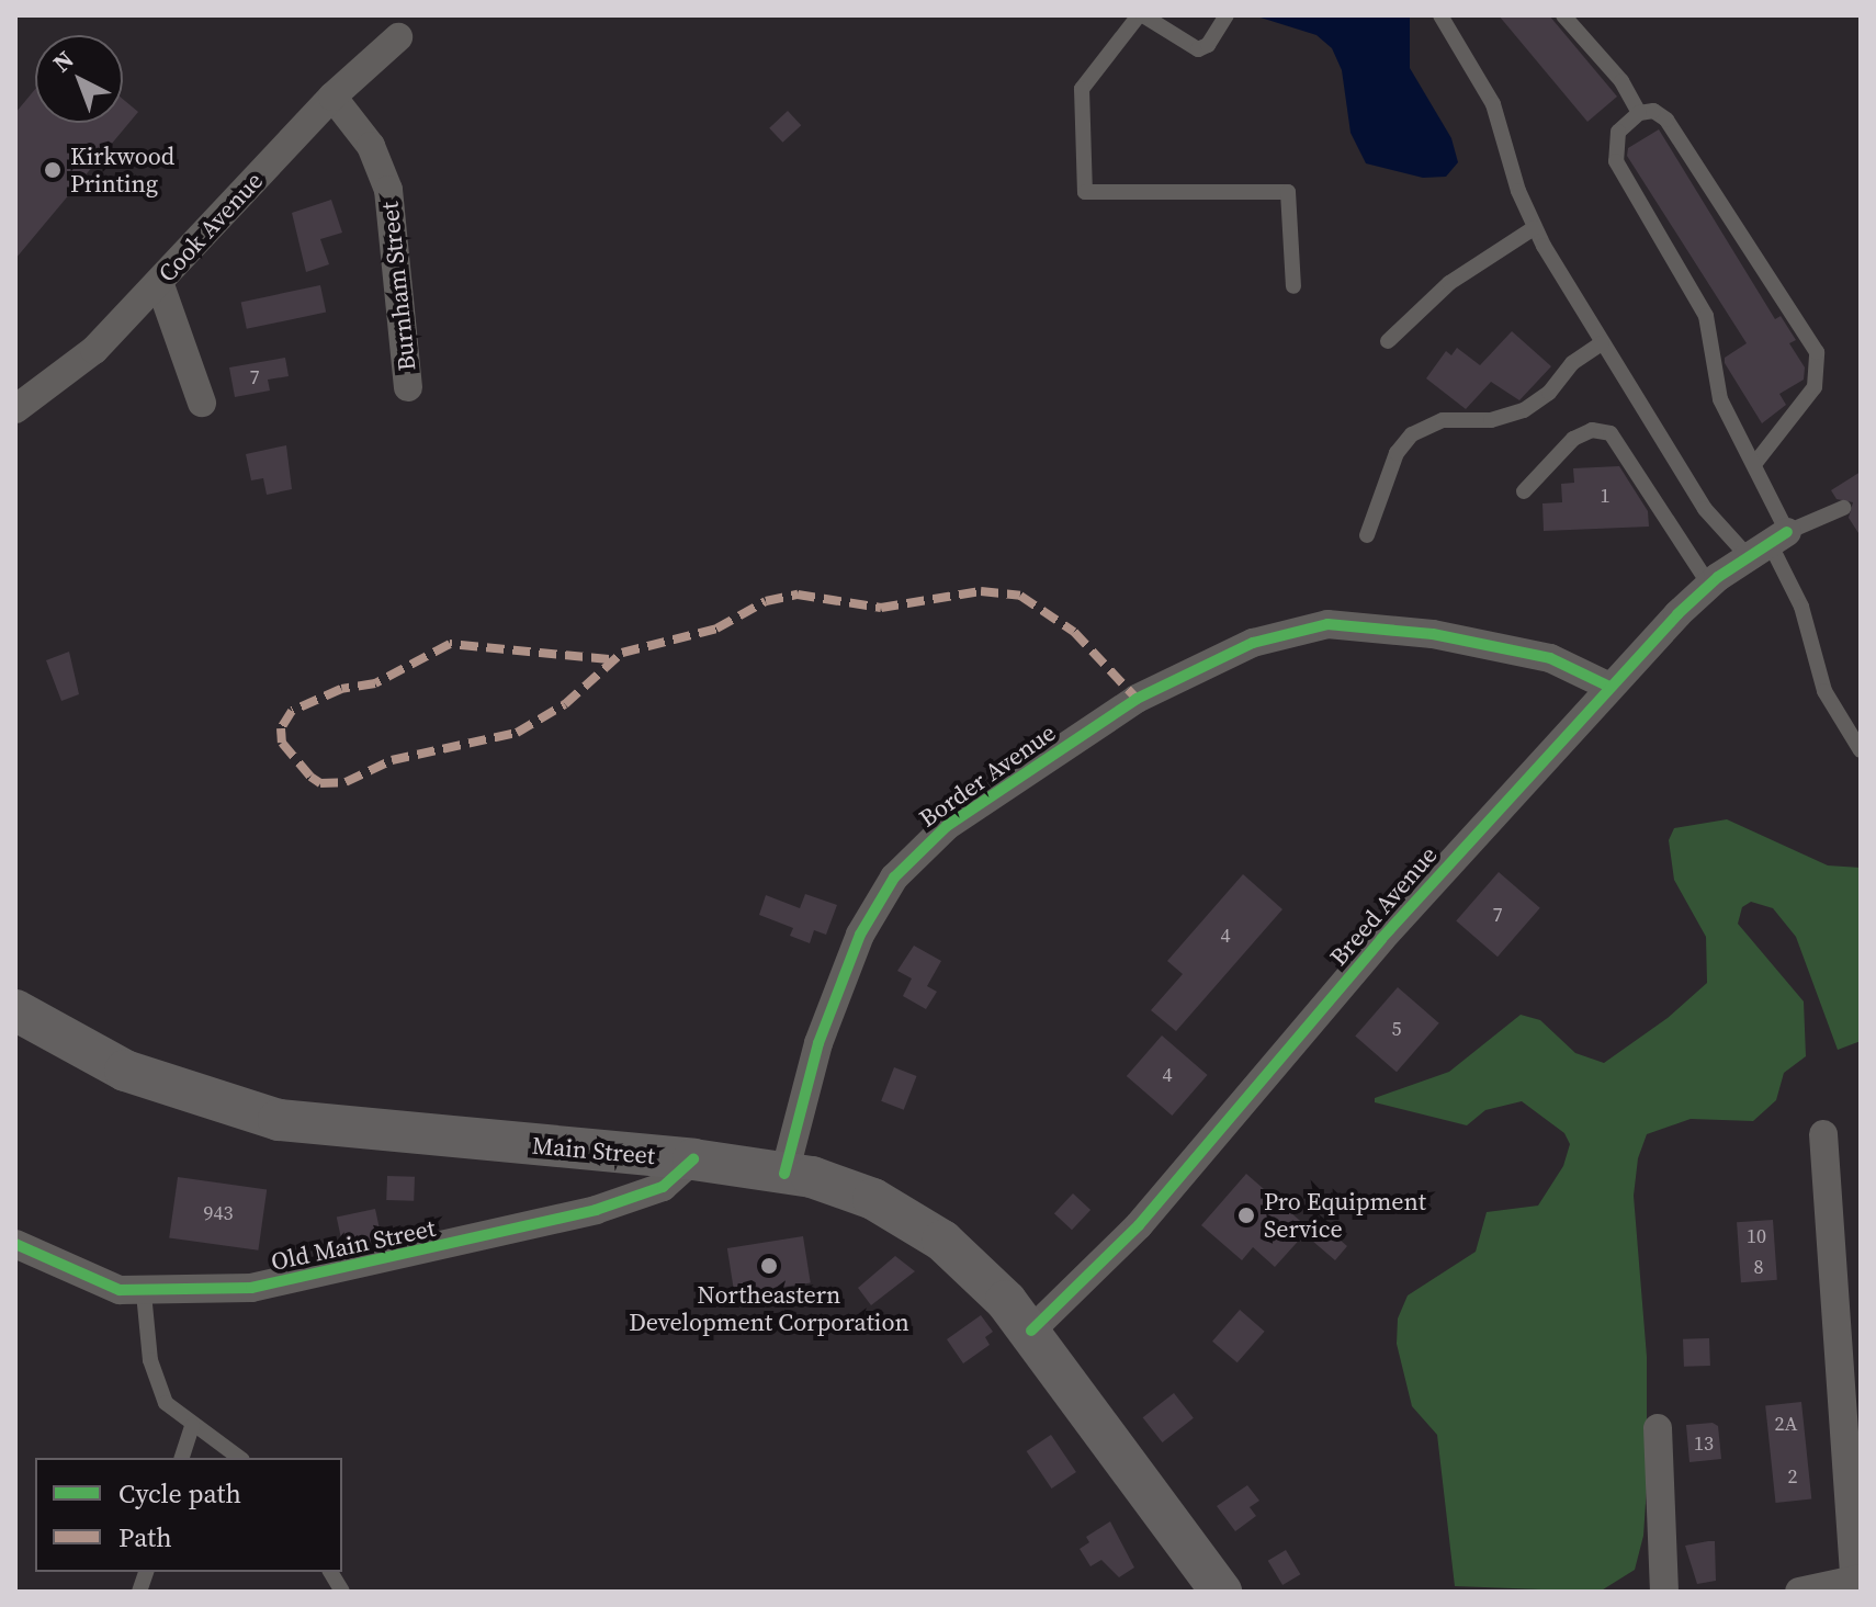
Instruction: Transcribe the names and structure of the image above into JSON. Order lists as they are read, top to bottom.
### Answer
{
  "streets": {
    "main road": ["Main Street"],
    "street": [
      "Cook Avenue",
      "Burnham Street",
      "Border Avenue",
      "Breed Avenue",
      "Old Main Street"
    ]
  },
  "crossings": [
    ["Cook Avenue", "Burnham Street"],
    ["Border Avenue", "Breed Avenue"],
    ["Border Avenue", "Main Street"],
    ["Breed Avenue", "Main Street"],
    ["Main Street", "Old Main Street"]
  ],
  "places": ["Kirkwood Printing", "Pro Equipment Service", "Northeastern Development Corporation"],
  "house_numbers": [
    "7",
    "1",
    "7",
    "4",
    "5",
    "4",
    "943",
    "10",
    "8",
    "2A",
    "13",
    "2"
  ],
  "legend": ["Cycle path", "Path"],
  "north": "top left"
}
